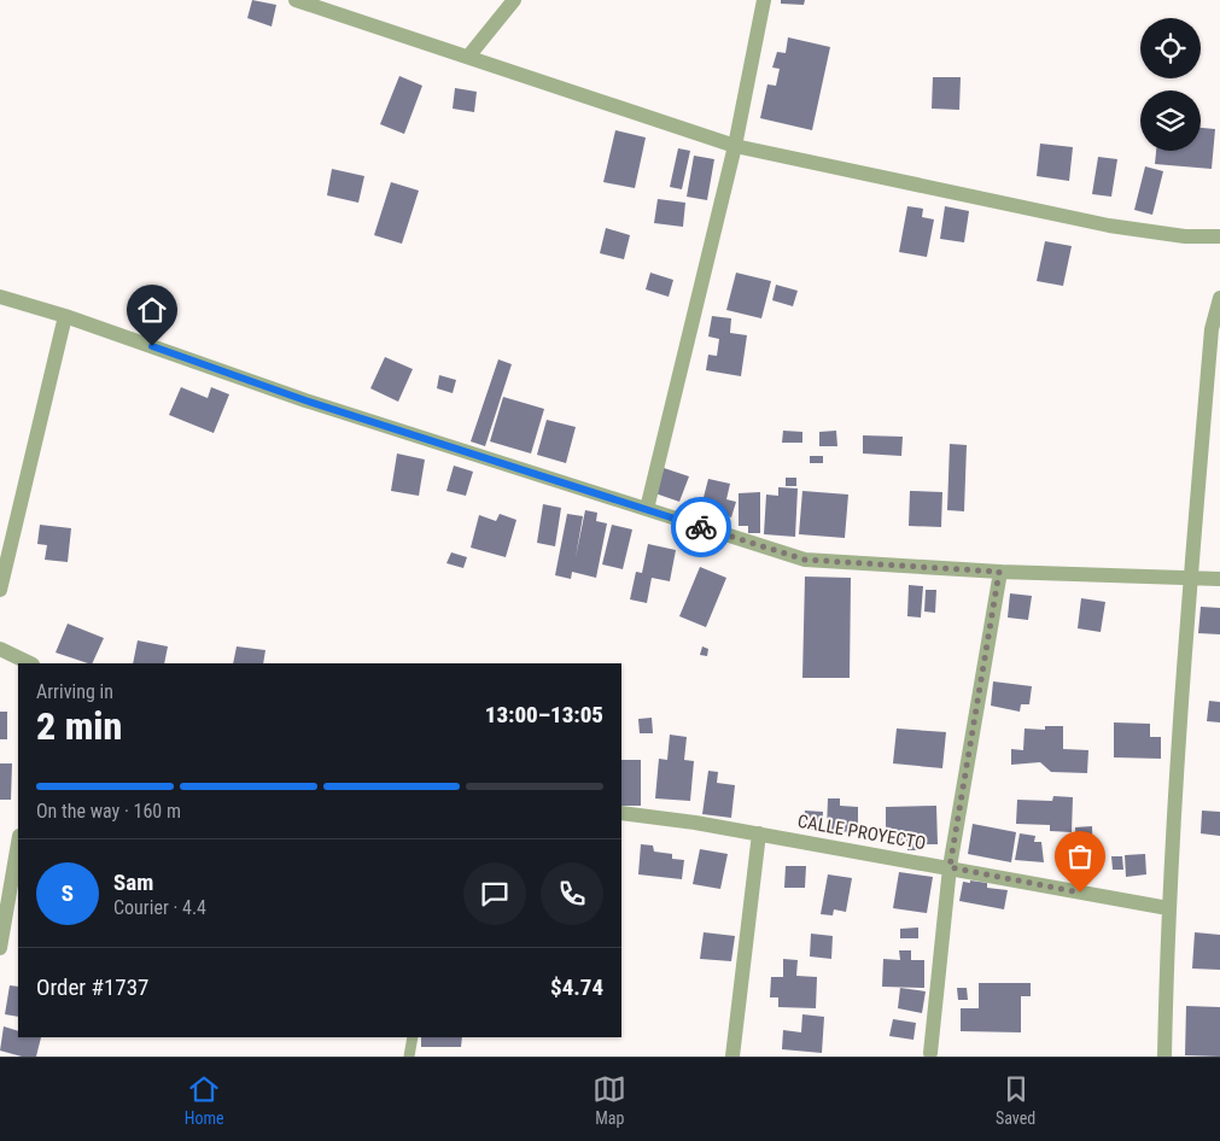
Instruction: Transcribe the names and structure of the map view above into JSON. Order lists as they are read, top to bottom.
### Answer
{
  "streets": {
    "street": ["CALLE PROYECTO"]
  },
  "page": {
    "heading": ["2 min", "Arriving in", "13:00–13:05"],
    "panel": [
      "Sam",
      "Courier · 4.4",
      "Order #1737",
      "$4.74"
    ],
    "bar": "On the way · 160 m",
    "round": "S",
    "tabs": ["Home", "Map", "Saved"]
  }
}
